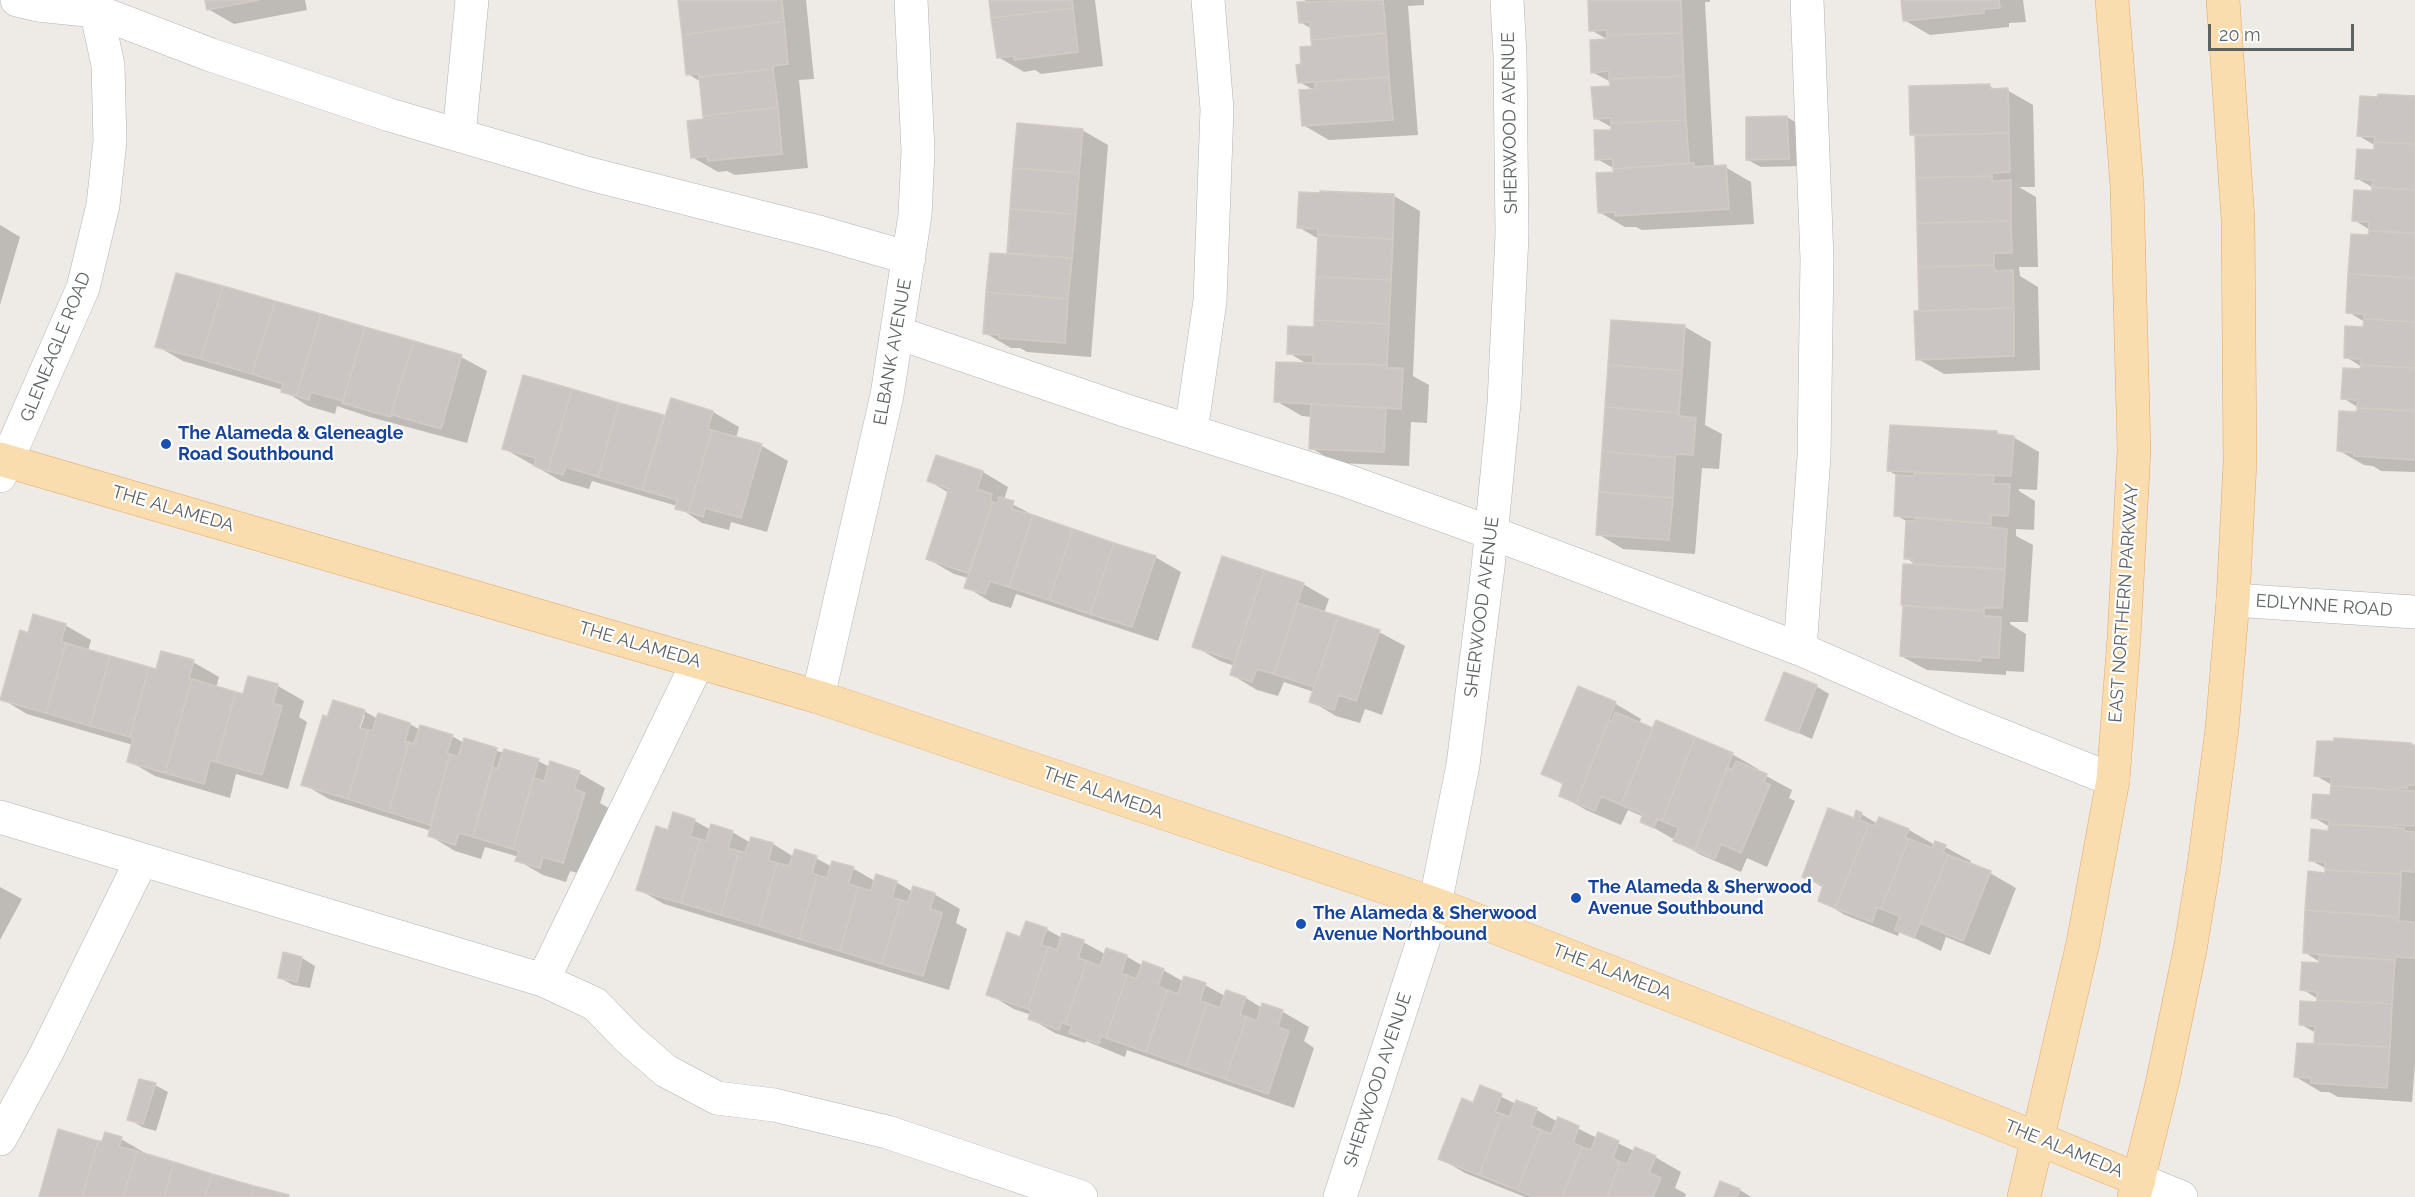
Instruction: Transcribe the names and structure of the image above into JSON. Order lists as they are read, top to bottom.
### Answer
{
  "streets": {
    "main road": ["THE ALAMEDA", "EAST NORTHERN PARKWAY"],
    "street": [
      "SHERWOOD AVENUE",
      "GLENEAGLE ROAD",
      "ELBANK AVENUE",
      "EDLYNNE ROAD"
    ]
  },
  "crossings": [
    ["SHERWOOD AVENUE", "THE ALAMEDA"],
    ["GLENEAGLE ROAD", "THE ALAMEDA"],
    ["ELBANK AVENUE", "THE ALAMEDA"],
    ["THE ALAMEDA", "EAST NORTHERN PARKWAY"]
  ],
  "places": ["The Alameda & Gleneagle Road Southbound", "The Alameda & Sherwood Avenue Southbound", "The Alameda & Sherwood Avenue Northbound"],
  "scale_bar": "20 m"
}
